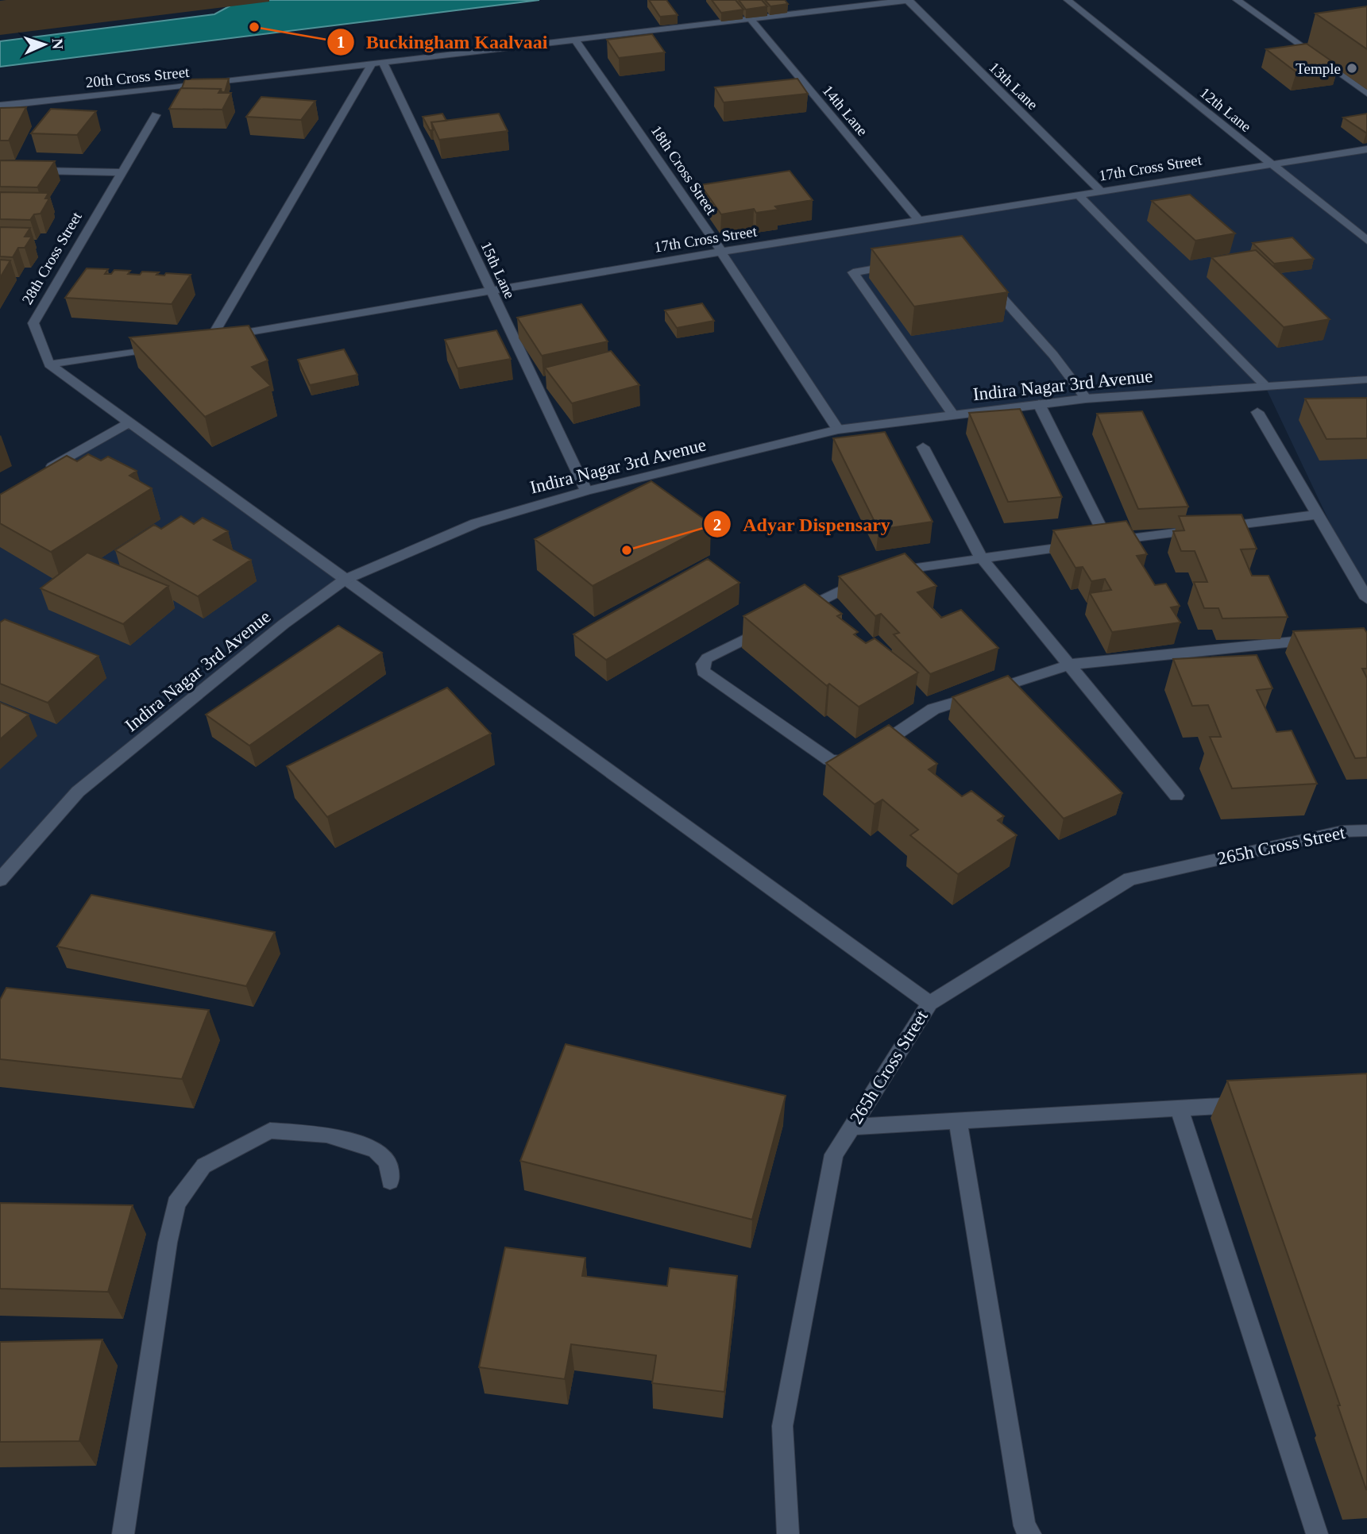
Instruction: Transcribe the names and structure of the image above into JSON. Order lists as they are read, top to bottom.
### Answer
{
  "streets": {
    "street": [
      "20th Cross Street",
      "13th Lane",
      "12th Lane",
      "14th Lane",
      "17th Cross Street",
      "18th Cross Street",
      "28th Cross Street",
      "15th Lane",
      "Indira Nagar 3rd Avenue",
      "265h Cross Street"
    ]
  },
  "crossings": [
    ["20th Cross Street", "13th Lane"],
    ["20th Cross Street", "14th Lane"],
    ["20th Cross Street", "17th Cross Street"],
    ["20th Cross Street", "18th Cross Street"],
    ["20th Cross Street", "15th Lane"],
    ["13th Lane", "17th Cross Street"],
    ["12th Lane", "17th Cross Street"],
    ["14th Lane", "17th Cross Street"],
    ["17th Cross Street", "18th Cross Street"],
    ["17th Cross Street", "15th Lane"],
    ["18th Cross Street", "Indira Nagar 3rd Avenue"],
    ["15th Lane", "Indira Nagar 3rd Avenue"]
  ],
  "places": ["Buckingham Kaalvaai", "Temple", "Adyar Dispensary"],
  "north": "right"
}
